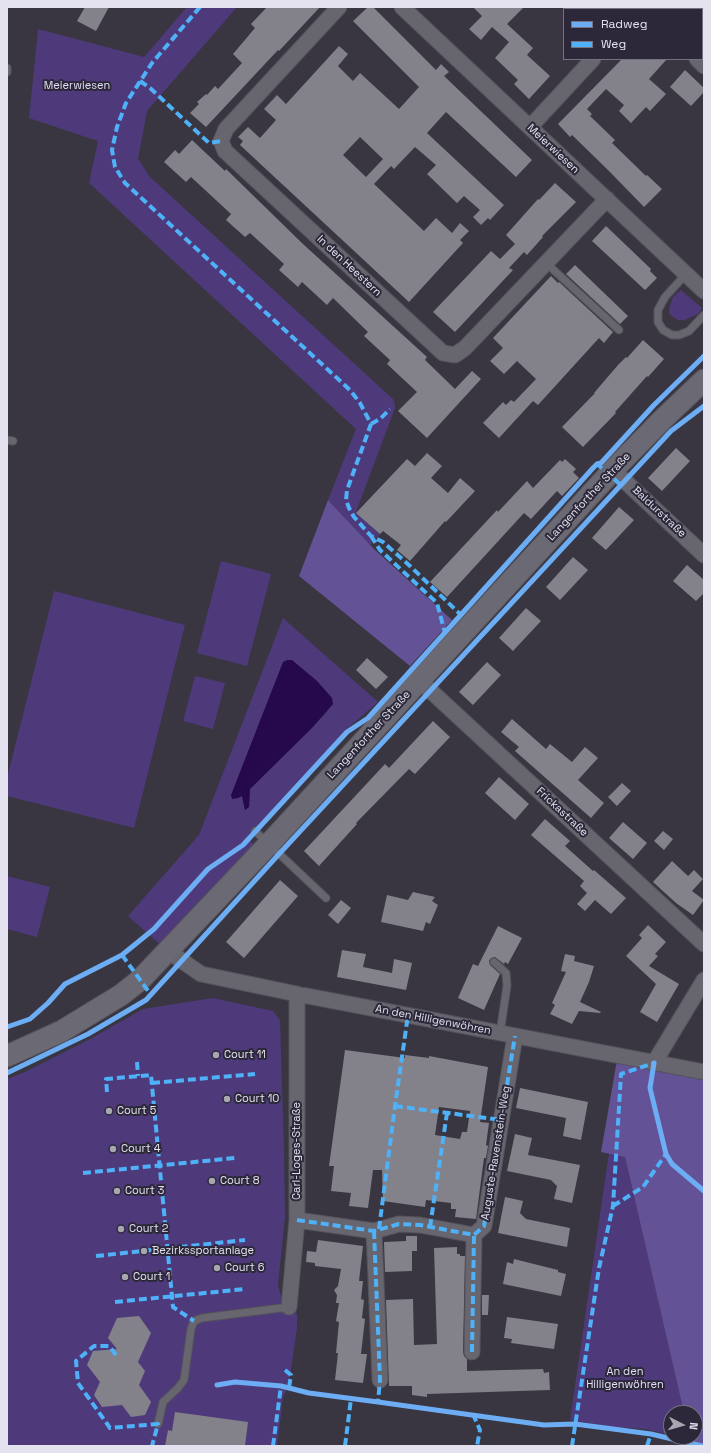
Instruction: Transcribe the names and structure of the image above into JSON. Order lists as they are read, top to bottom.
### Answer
{
  "streets": {
    "main road": ["Langenforther Straße"],
    "street": [
      "Meierwiesen",
      "In den Heestern",
      "Baldurstraße",
      "Frickastraße",
      "An den Hilligenwöhren",
      "Carl-Loges-Straße",
      "Auguste-Ravenstein-Weg"
    ]
  },
  "crossings": [
    ["Meierwiesen", "In den Heestern"],
    ["Langenforther Straße", "Baldurstraße"],
    ["Langenforther Straße", "Frickastraße"],
    ["Langenforther Straße", "An den Hilligenwöhren"],
    ["An den Hilligenwöhren", "Carl-Loges-Straße"],
    ["An den Hilligenwöhren", "Auguste-Ravenstein-Weg"],
    ["Carl-Loges-Straße", "Auguste-Ravenstein-Weg"]
  ],
  "parks": ["Meierwiesen", "An den Hilligenwöhren"],
  "places": [
    "Court 11",
    "Court 10",
    "Court 5",
    "Court 4",
    "Court 8",
    "Court 3",
    "Court 2",
    "Bezirkssportanlage",
    "Court 6",
    "Court 1"
  ],
  "legend": ["Radweg", "Weg"],
  "north": "right"
}
